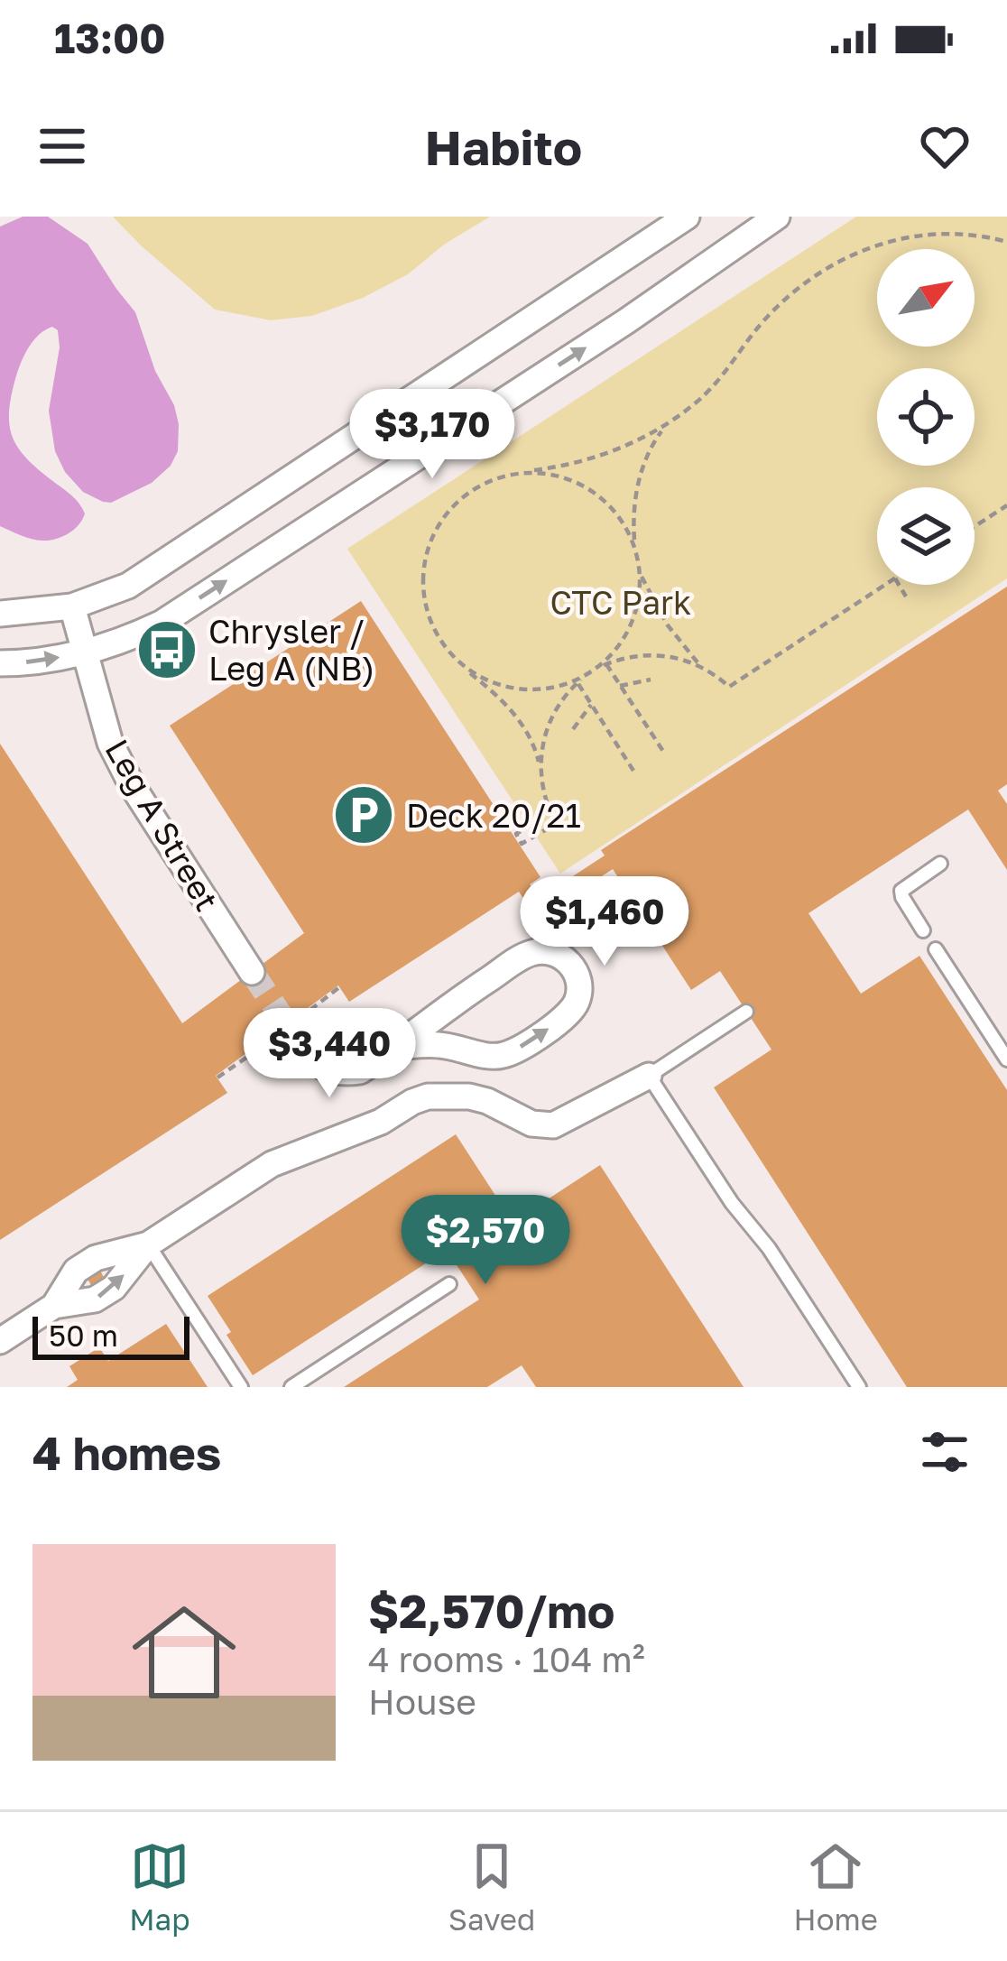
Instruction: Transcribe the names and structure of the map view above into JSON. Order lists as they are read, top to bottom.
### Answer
{
  "streets": {
    "street": ["Leg A Street"]
  },
  "parks": ["CTC Park"],
  "places": {
    "bus stop": ["Chrysler / Leg A (NB)"],
    "parking": ["Deck 20/21"]
  },
  "scale_bar": "50 m",
  "north": "top right",
  "page": {
    "status": "13:00",
    "header": "Habito",
    "price": [
      "$3,170",
      "$1,460",
      "$3,440",
      "$2,570"
    ],
    "scale": "50 m",
    "heading": "4 homes",
    "list": [
      {
        "name": "$2,570/mo",
        "note": "4 rooms · 104 m² · House"
      }
    ],
    "tabs": ["Map", "Saved", "Home"]
  }
}
